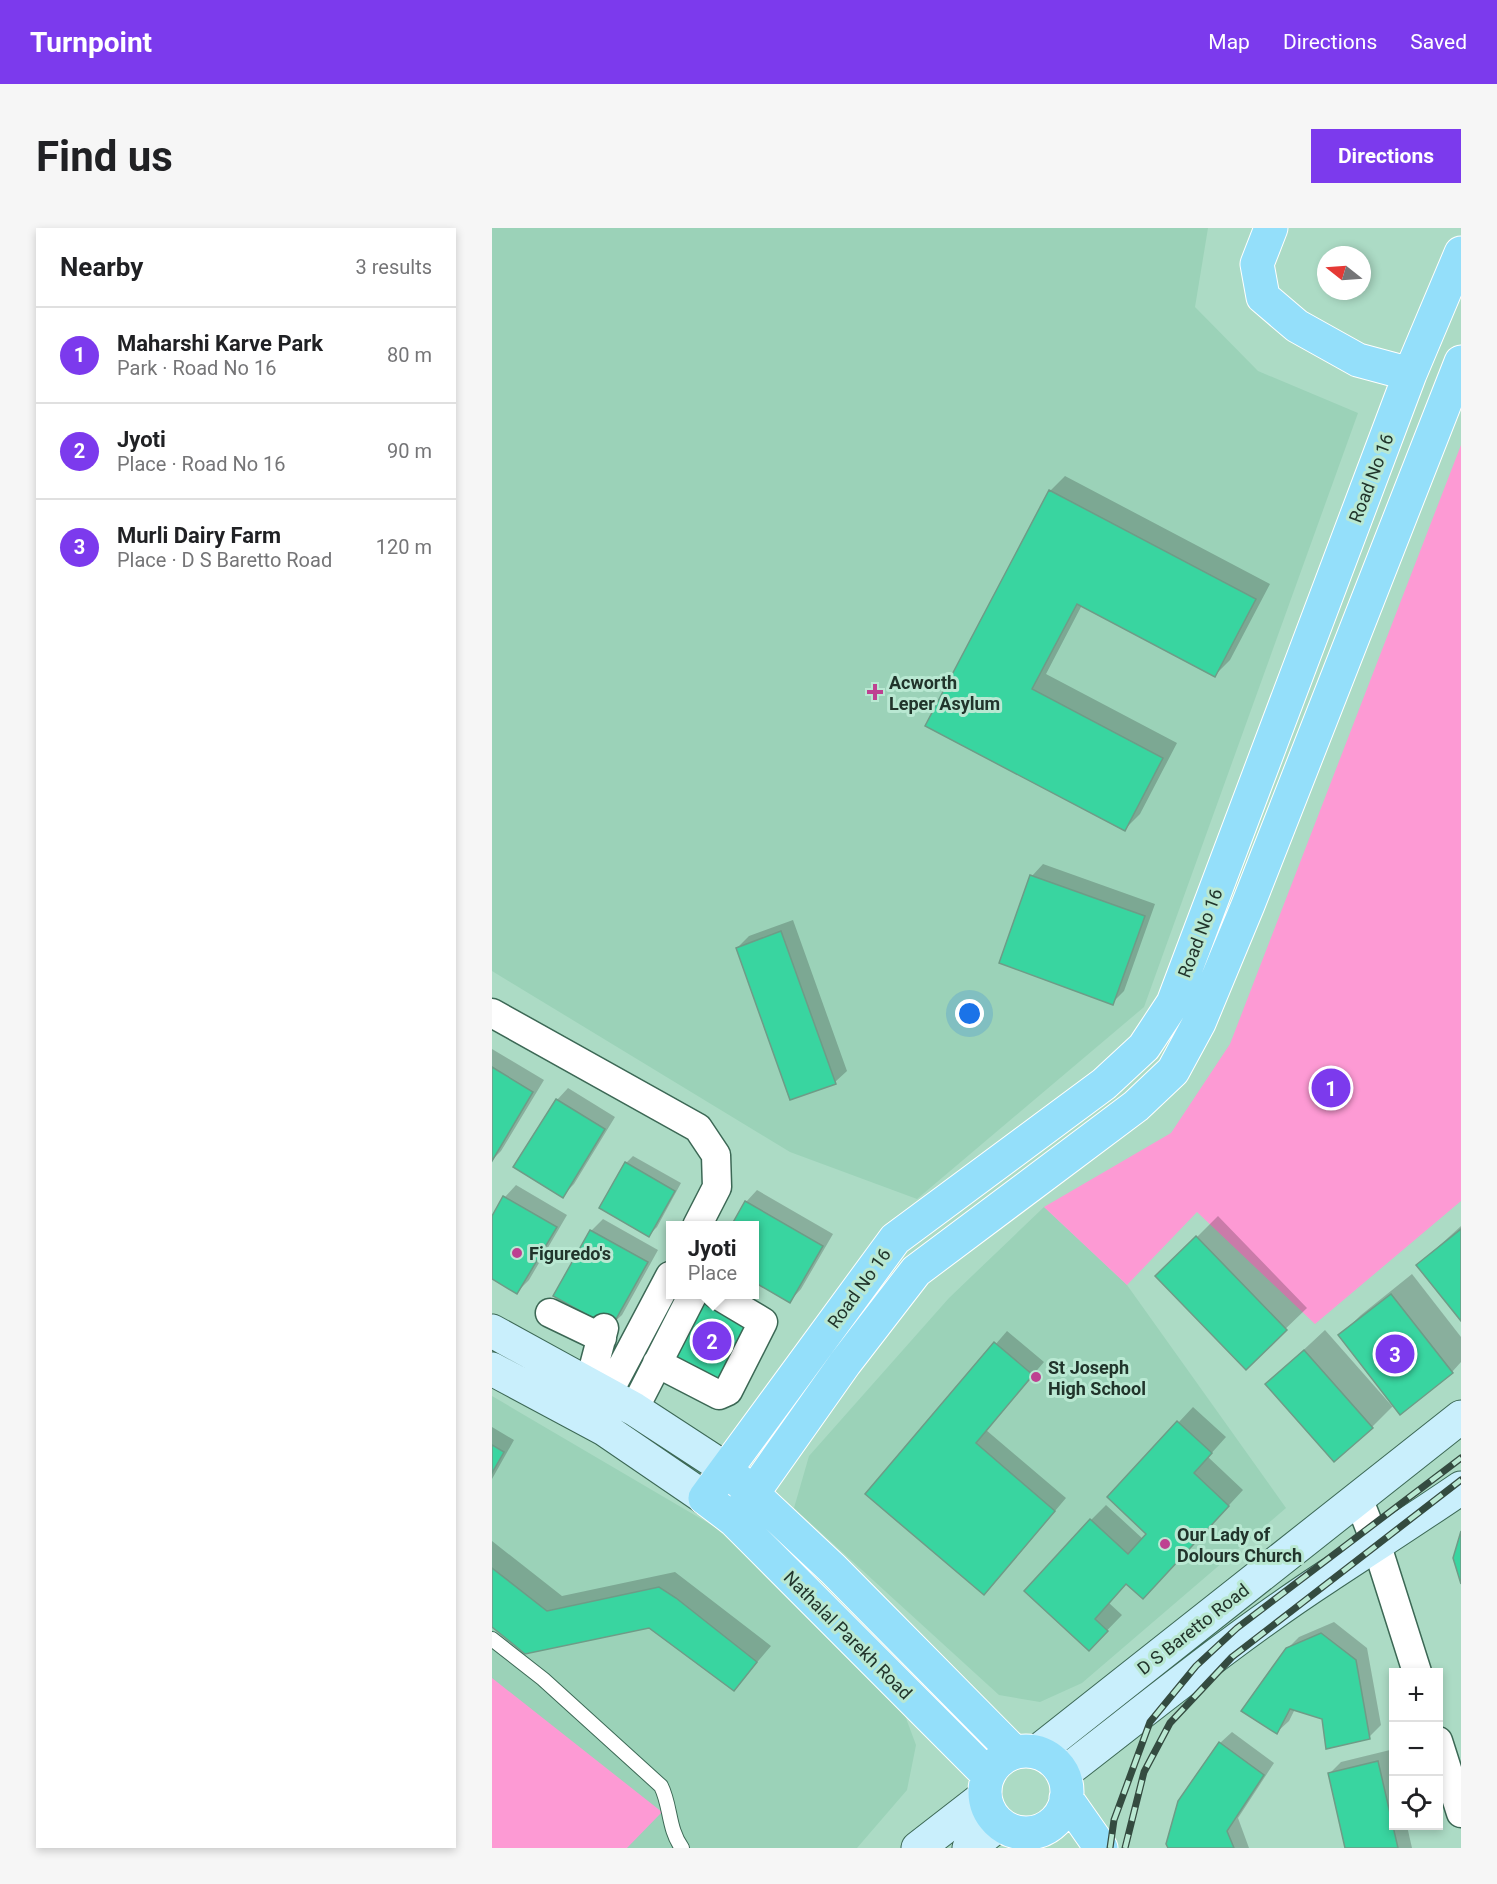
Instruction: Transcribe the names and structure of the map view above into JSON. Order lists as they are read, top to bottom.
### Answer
{
  "streets": {
    "main road": ["Road No 16", "Nathalal Parekh Road"],
    "street": ["D S Baretto Road"]
  },
  "crossings": [
    ["Road No 16", "Nathalal Parekh Road"],
    ["D S Baretto Road", "Nathalal Parekh Road"]
  ],
  "places": {
    "health": ["Acworth Leper Asylum"],
    "other": ["Figuredo's", "St Joseph High School", "Our Lady of Dolours Church"]
  },
  "north": "left",
  "page": {
    "header": "Turnpoint",
    "nav": ["Map", "Directions", "Saved"],
    "buttons": "Directions",
    "title": "Find us",
    "heading": ["Nearby", "3 results"],
    "list": [
      {
        "mark": "1",
        "name": "Maharshi Karve Park",
        "note": "Park · Road No 16",
        "value": "80 m"
      },
      {
        "mark": "2",
        "name": "Jyoti",
        "note": "Place · Road No 16",
        "value": "90 m"
      },
      {
        "mark": "3",
        "name": "Murli Dairy Farm",
        "note": "Place · D S Baretto Road",
        "value": "120 m"
      }
    ],
    "pins": ["1", "2", "3"],
    "popup": ["Jyoti", "Place"],
    "map_buttons": ["+", "−"]
  }
}
